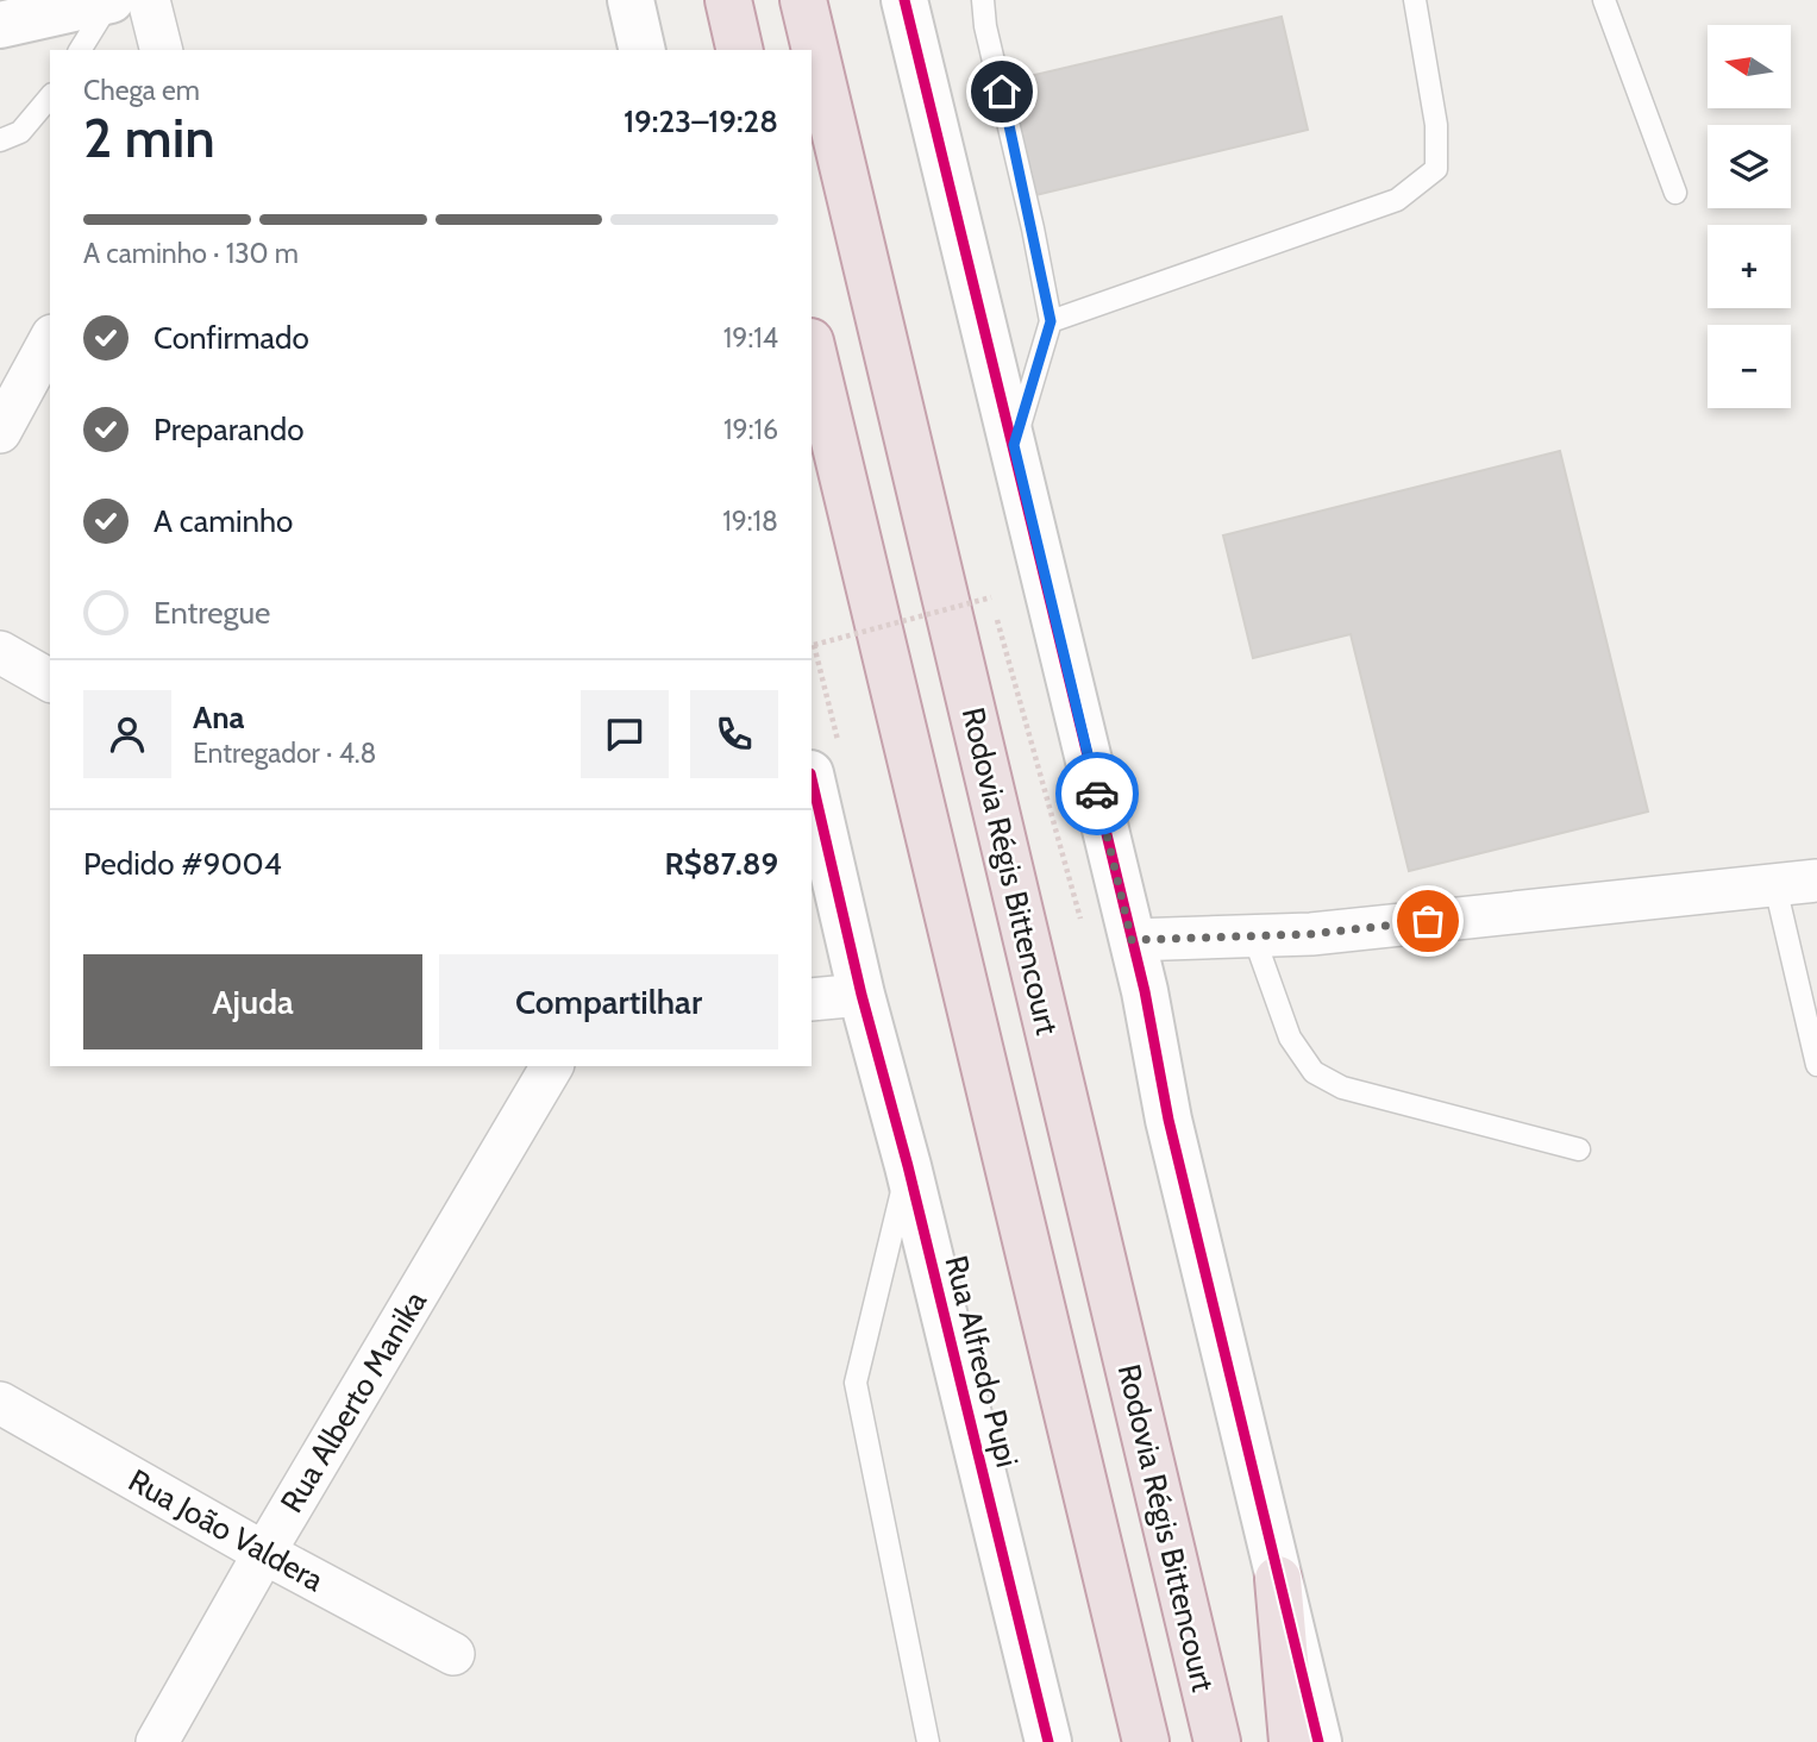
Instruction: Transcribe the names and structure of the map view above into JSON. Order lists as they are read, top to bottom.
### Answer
{
  "streets": {
    "highway": ["Rodovia Régis Bittencourt"],
    "street": ["Rua Alfredo Pupi", "Rua Alberto Manika", "Rua João Valdera"]
  },
  "crossings": [
    ["Rua Alberto Manika", "Rua João Valdera"]
  ],
  "north": "left",
  "page": {
    "map_buttons": ["+", "−"],
    "heading": ["2 min", "Chega em", "19:23–19:28"],
    "panel": [
      "Ana",
      "Entregador · 4.8",
      "Pedido #9004",
      "R$87.89"
    ],
    "bar": "A caminho · 130 m",
    "list": [
      ["Confirmado", "19:14"],
      ["Preparando", "19:16"],
      ["A caminho", "19:18"],
      "Entregue"
    ],
    "buttons": ["Ajuda", "Compartilhar"]
  }
}
